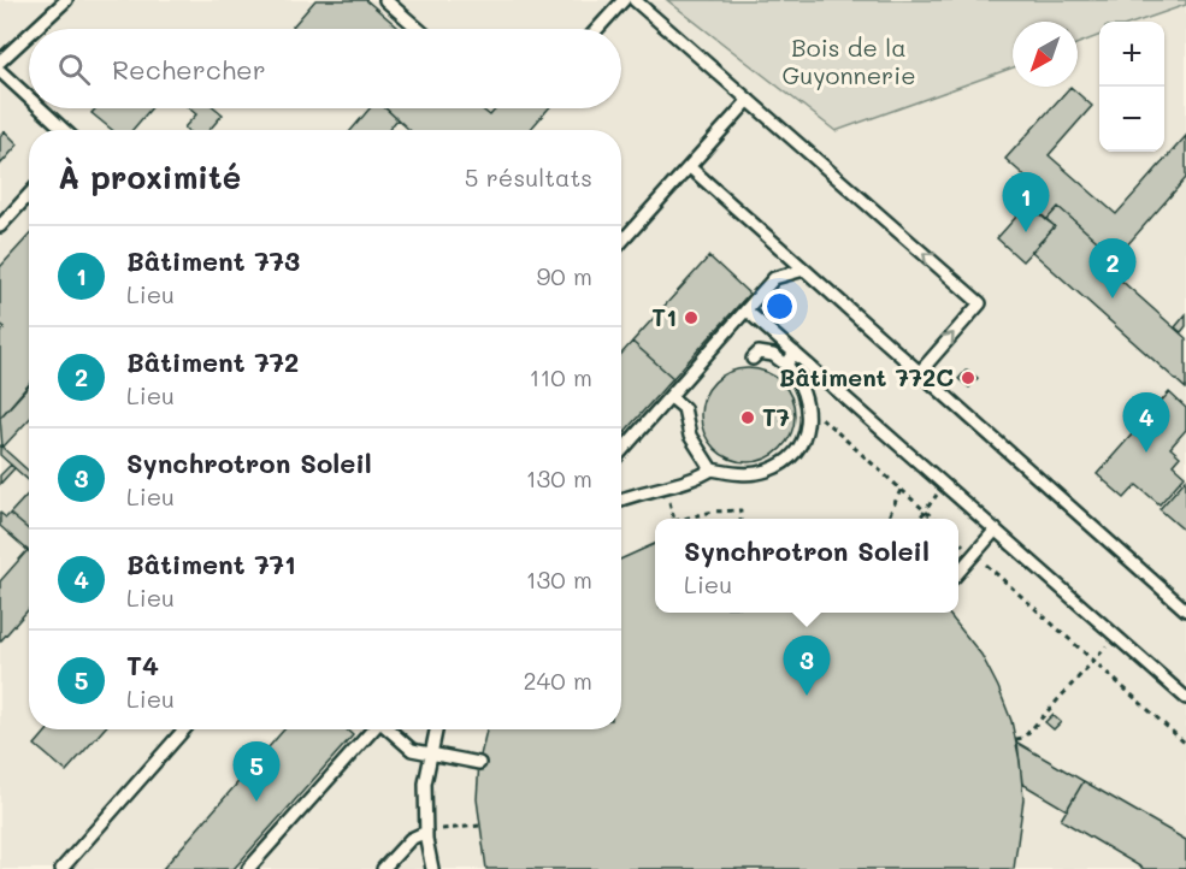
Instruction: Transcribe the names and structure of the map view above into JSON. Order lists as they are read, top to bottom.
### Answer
{
  "parks": ["Bois de la Guyonnerie"],
  "places": ["T1", "Bâtiment 772C", "T7"],
  "north": "bottom left",
  "page": {
    "map_buttons": ["+", "−"],
    "search": "Rechercher",
    "heading": ["À proximité", "5 résultats"],
    "pins": [
      "1",
      "2",
      "4",
      "3",
      "5"
    ],
    "list": [
      {
        "mark": "1",
        "name": "Bâtiment 773",
        "note": "Lieu",
        "value": "90 m"
      },
      {
        "mark": "2",
        "name": "Bâtiment 772",
        "note": "Lieu",
        "value": "110 m"
      },
      {
        "mark": "3",
        "name": "Synchrotron Soleil",
        "note": "Lieu",
        "value": "130 m"
      },
      {
        "mark": "4",
        "name": "Bâtiment 771",
        "note": "Lieu",
        "value": "130 m"
      },
      {
        "mark": "5",
        "name": "T4",
        "note": "Lieu",
        "value": "240 m"
      }
    ],
    "popup": ["Synchrotron Soleil", "Lieu"]
  }
}
